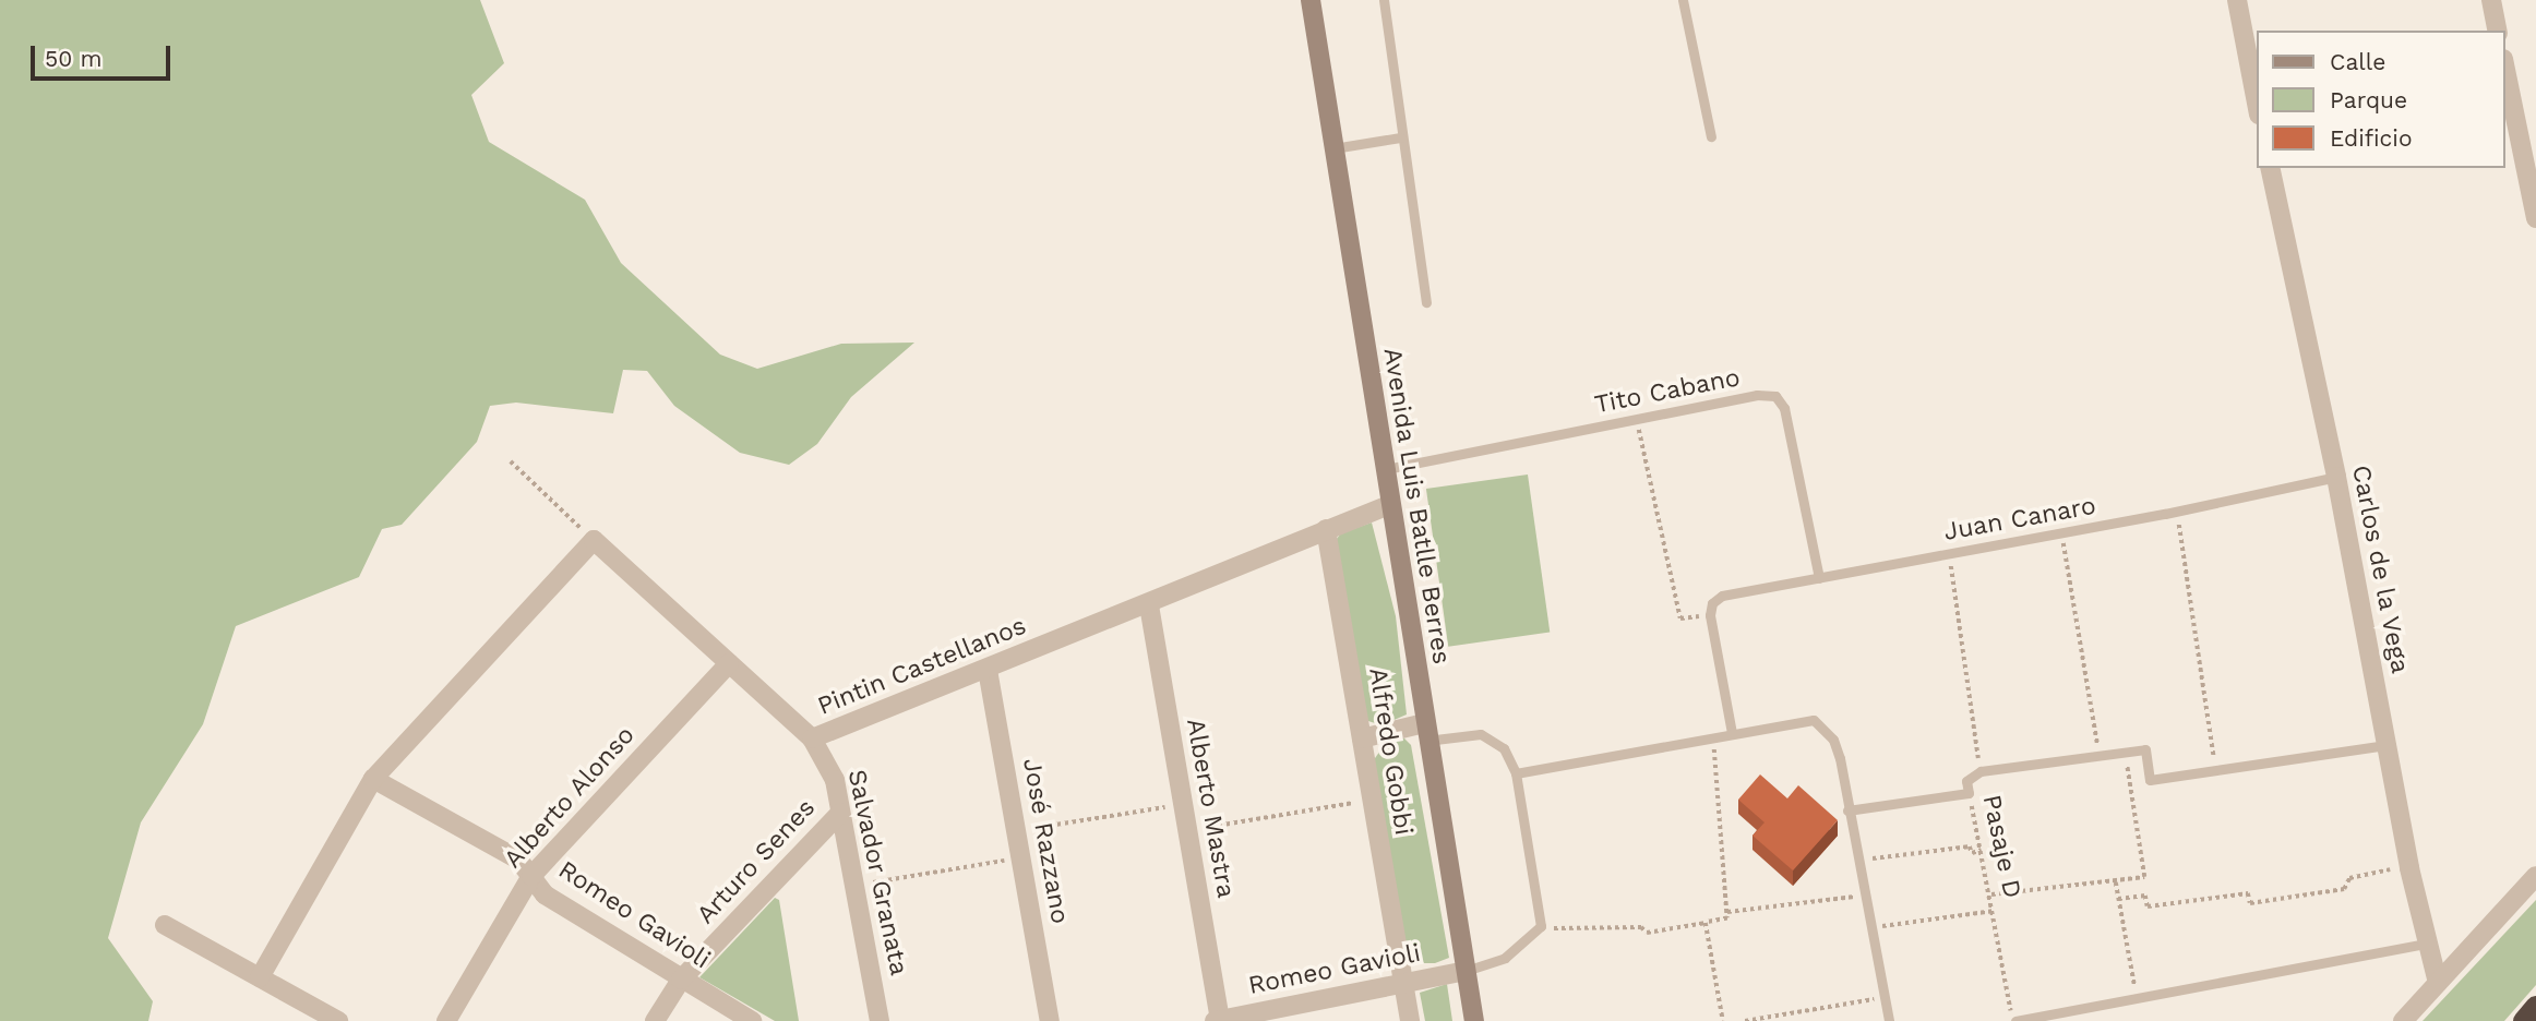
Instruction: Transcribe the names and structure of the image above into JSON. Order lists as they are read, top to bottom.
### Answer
{
  "streets": {
    "main road": ["Avenida Luis Batlle Berres"],
    "street": [
      "Carlos de la Vega",
      "Pintin Castellanos",
      "Alfredo Gobbi",
      "Alberto Alonso",
      "Alberto Mastra",
      "José Razzano",
      "Arturo Senes",
      "Salvador Granata",
      "Romeo Gavioli"
    ],
    "lane": ["Tito Cabano", "Juan Canaro", "Pasaje D"]
  },
  "crossings": [
    ["Tito Cabano", "Avenida Luis Batlle Berres"],
    ["Tito Cabano", "Juan Canaro"],
    ["Avenida Luis Batlle Berres", "Pintin Castellanos"],
    ["Avenida Luis Batlle Berres", "Romeo Gavioli"],
    ["Juan Canaro", "Carlos de la Vega"],
    ["Juan Canaro", "Pasaje D"],
    ["Pintin Castellanos", "Alfredo Gobbi"],
    ["Pintin Castellanos", "Alberto Alonso"],
    ["Pintin Castellanos", "Alberto Mastra"],
    ["Pintin Castellanos", "José Razzano"],
    ["Pintin Castellanos", "Salvador Granata"],
    ["Alfredo Gobbi", "Romeo Gavioli"],
    ["Alberto Alonso", "Romeo Gavioli"],
    ["Alberto Mastra", "Romeo Gavioli"],
    ["Arturo Senes", "Salvador Granata"],
    ["Arturo Senes", "Romeo Gavioli"]
  ],
  "legend": ["Calle", "Parque", "Edificio"],
  "scale_bar": "50 m"
}
